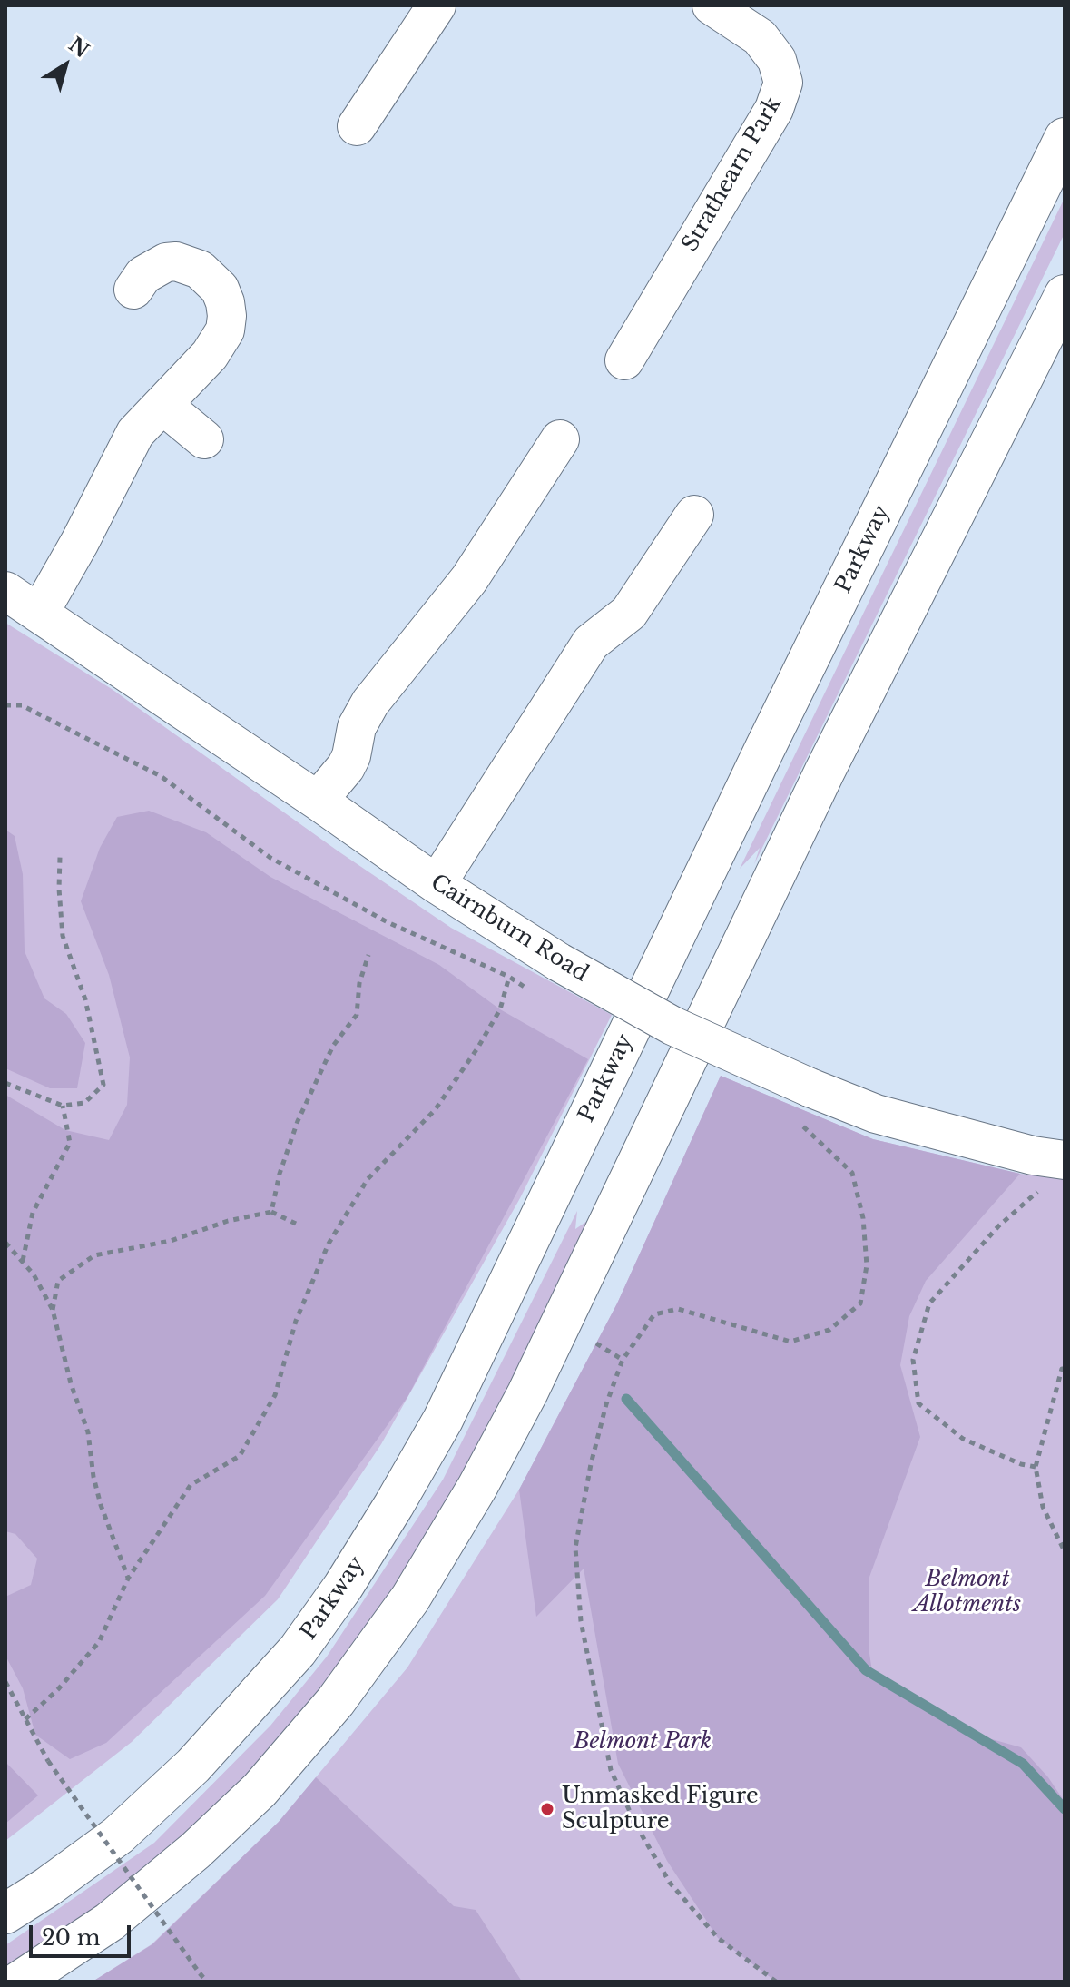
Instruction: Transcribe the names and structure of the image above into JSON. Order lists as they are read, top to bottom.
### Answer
{
  "streets": {
    "highway": ["Parkway"],
    "street": ["Strathearn Park", "Cairnburn Road"]
  },
  "parks": ["Belmont Allotments", "Belmont Park"],
  "places": ["Unmasked Figure Sculpture"],
  "scale_bar": "20 m",
  "north": "top right"
}
